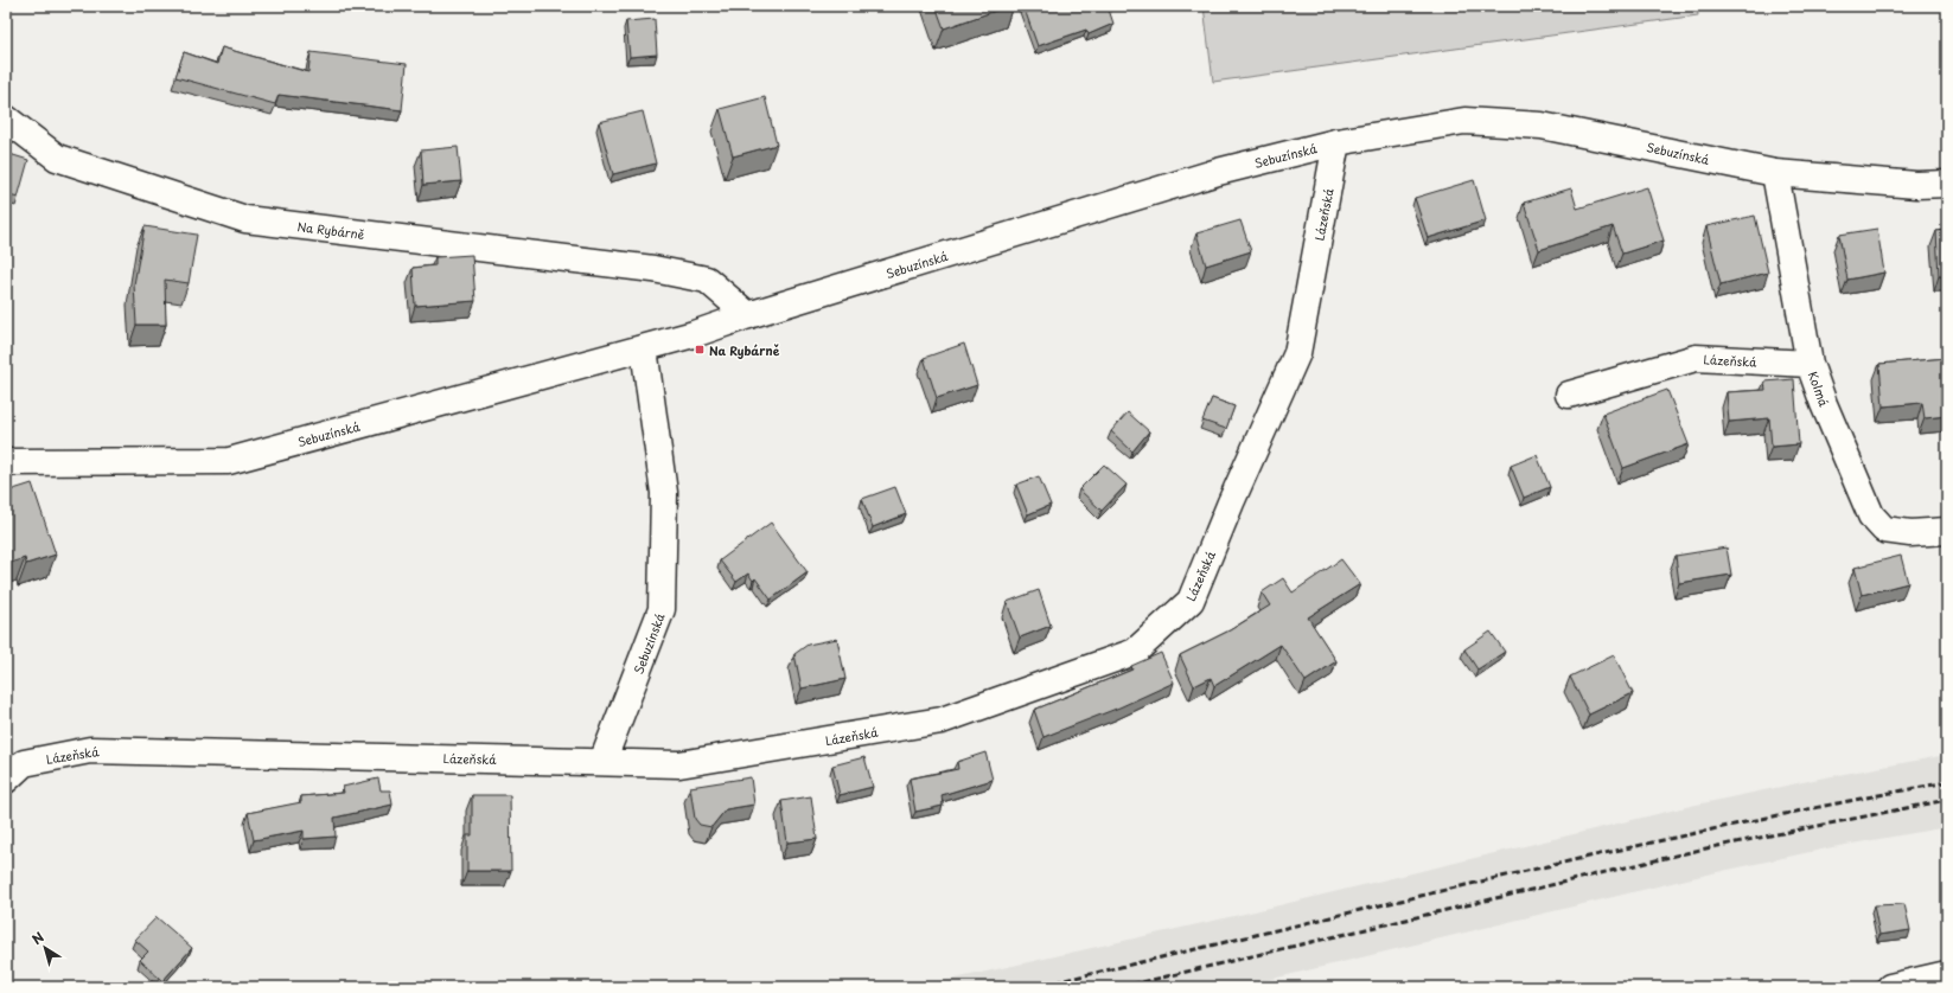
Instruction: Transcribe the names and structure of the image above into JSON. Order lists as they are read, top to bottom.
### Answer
{
  "streets": {
    "street": [
      "Sebuzínská",
      "Lázeňská",
      "Na Rybárně",
      "Kolmá"
    ]
  },
  "crossings": [
    ["Sebuzínská", "Lázeňská"],
    ["Sebuzínská", "Na Rybárně"],
    ["Sebuzínská", "Kolmá"],
    ["Lázeňská", "Kolmá"]
  ],
  "places": {
    "transit": ["Na Rybárně"]
  },
  "north": "top left"
}
